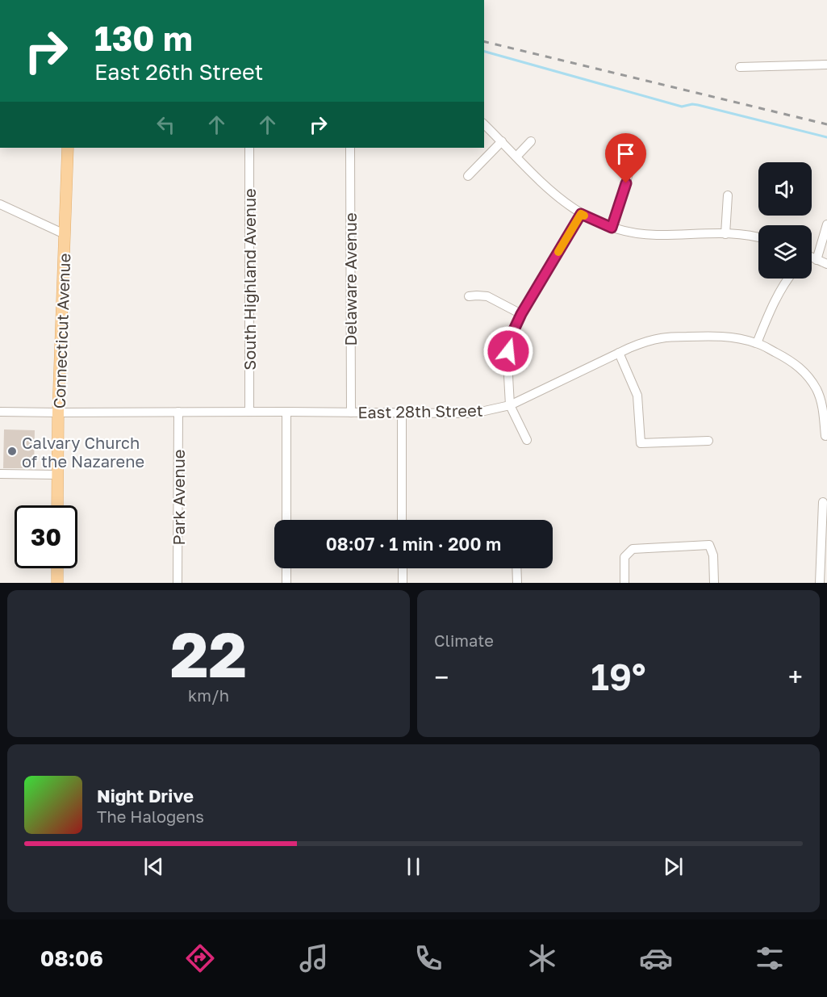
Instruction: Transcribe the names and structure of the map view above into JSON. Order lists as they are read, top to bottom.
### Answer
{
  "streets": {
    "main road": ["Connecticut Avenue"],
    "street": [
      "South Highland Avenue",
      "Delaware Avenue",
      "East 28th Street",
      "Park Avenue"
    ]
  },
  "crossings": [
    ["South Highland Avenue", "East 28th Street"],
    ["Delaware Avenue", "East 28th Street"],
    ["Connecticut Avenue", "East 28th Street"],
    ["East 28th Street", "Park Avenue"]
  ],
  "places": ["Calvary Church of the Nazarene"],
  "page": {
    "turn": ["130 m", "East 26th Street"],
    "limit": "30",
    "trip": "08:07 · 1 min · 200 m",
    "tile": [
      ["22", "km/h"],
      "Climate"
    ],
    "heat": ["−", "19°", "+"],
    "song": ["Night Drive", "The Halogens"],
    "tabs": "08:06"
  }
}
